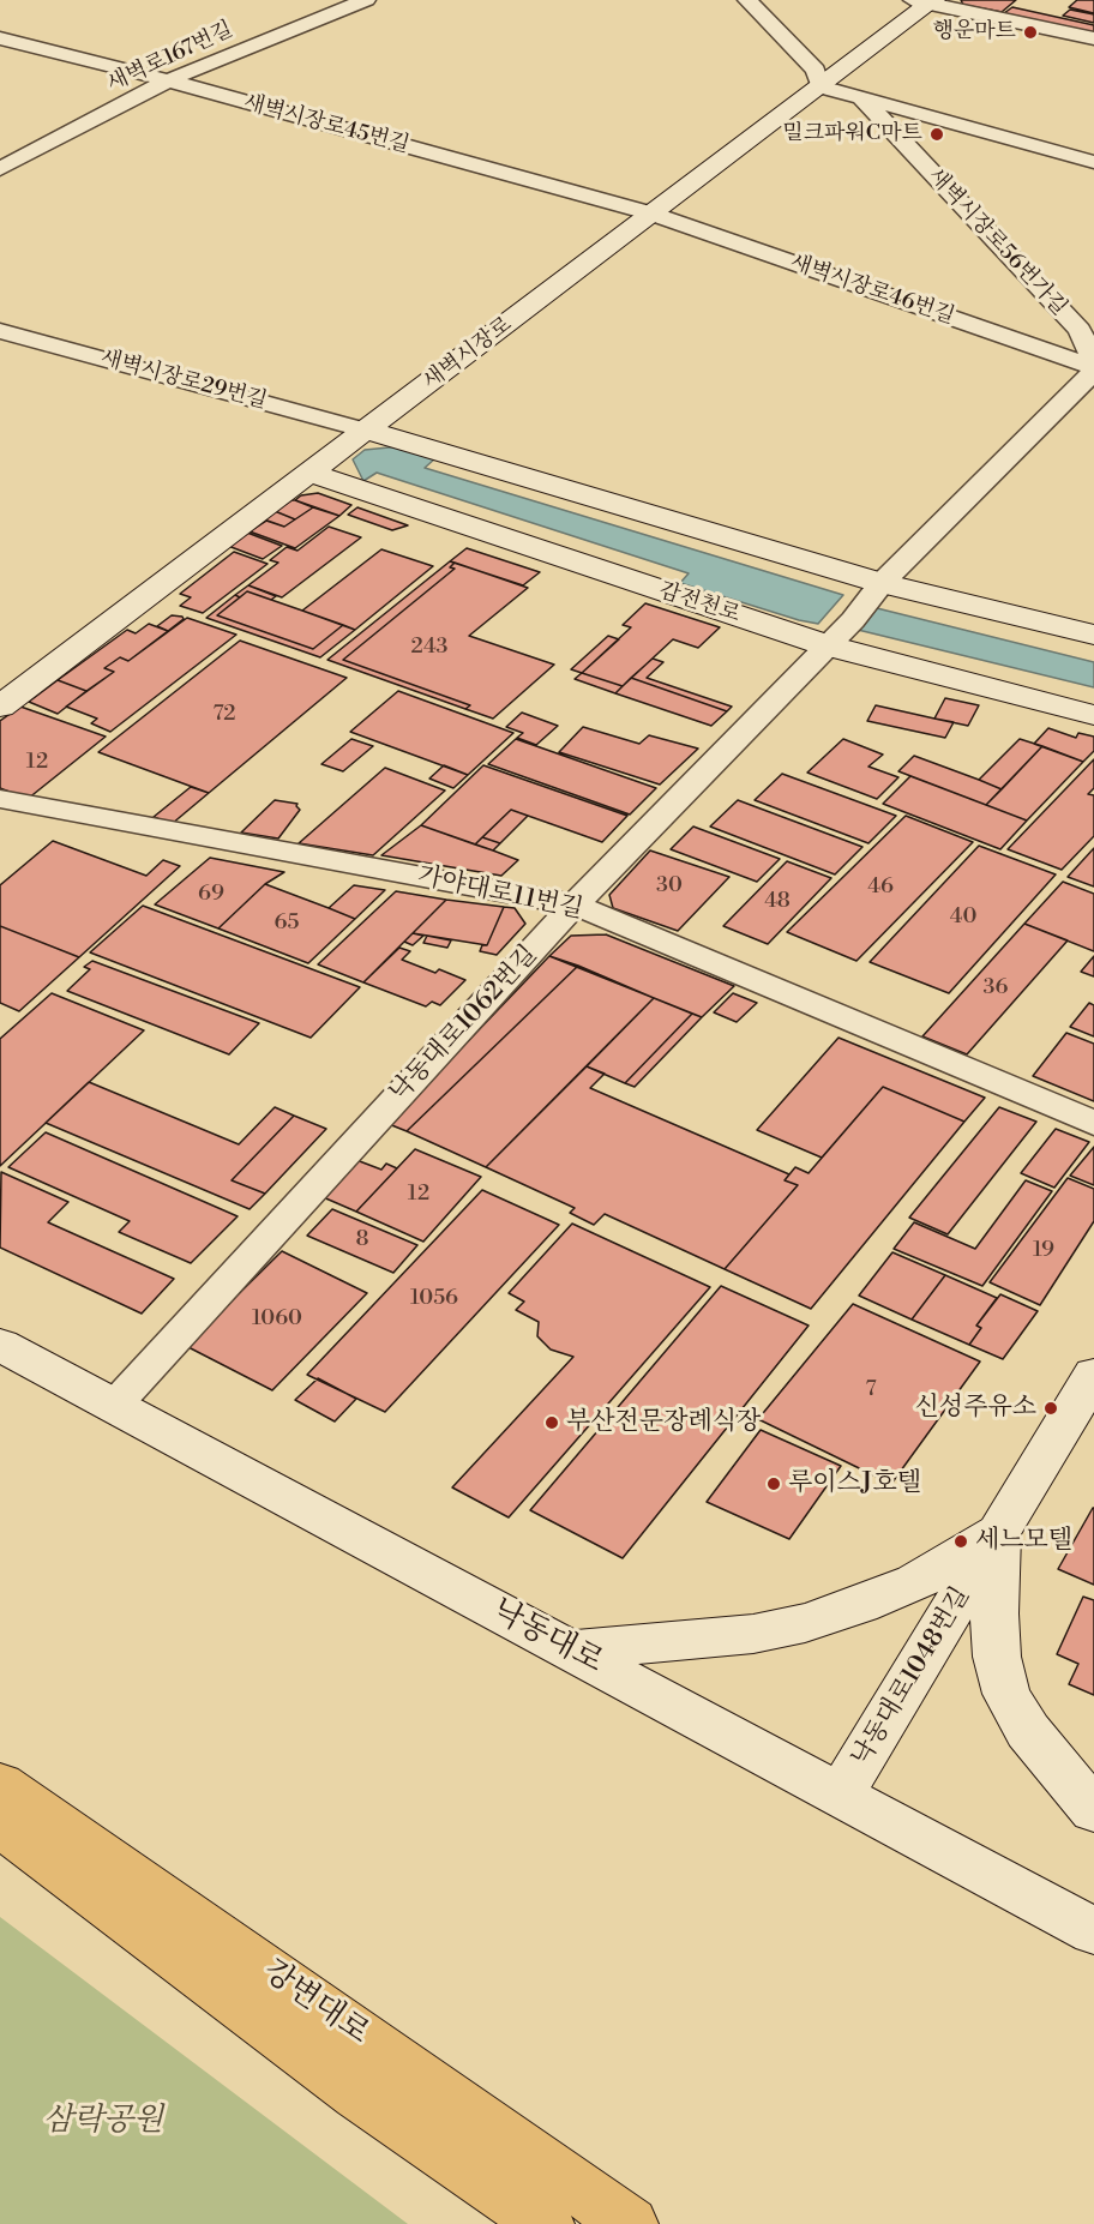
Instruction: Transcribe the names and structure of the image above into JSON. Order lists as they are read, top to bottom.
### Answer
{
  "streets": {
    "highway": ["강변대로"],
    "street": [
      "새벽로167번길",
      "새벽시장로45번길",
      "새벽시장로56번가길",
      "새벽시장로46번길",
      "새벽시장로",
      "새벽시장로29번길",
      "감전천로",
      "가야대로11번길",
      "낙동대로1062번길",
      "낙동대로",
      "낙동대로1048번길"
    ]
  },
  "crossings": [
    ["새벽로167번길", "새벽시장로45번길"],
    ["새벽시장로45번길", "새벽시장로46번길"],
    ["새벽시장로45번길", "새벽시장로"],
    ["새벽시장로46번길", "새벽시장로"],
    ["새벽시장로", "새벽시장로29번길"],
    ["새벽시장로", "감전천로"],
    ["감전천로", "낙동대로1062번길"],
    ["가야대로11번길", "낙동대로1062번길"],
    ["낙동대로1062번길", "낙동대로"],
    ["낙동대로", "낙동대로1048번길"]
  ],
  "parks": ["삼락공원"],
  "places": [
    "행운마트",
    "밀크파워C마트",
    "신성주유소",
    "부산전문장례식장",
    "루이스J호텔",
    "세느모텔"
  ],
  "house_numbers": [
    "243",
    "72",
    "12",
    "30",
    "46",
    "69",
    "48",
    "40",
    "65",
    "36",
    "12",
    "8",
    "19",
    "1056",
    "1060",
    "7"
  ]
}
